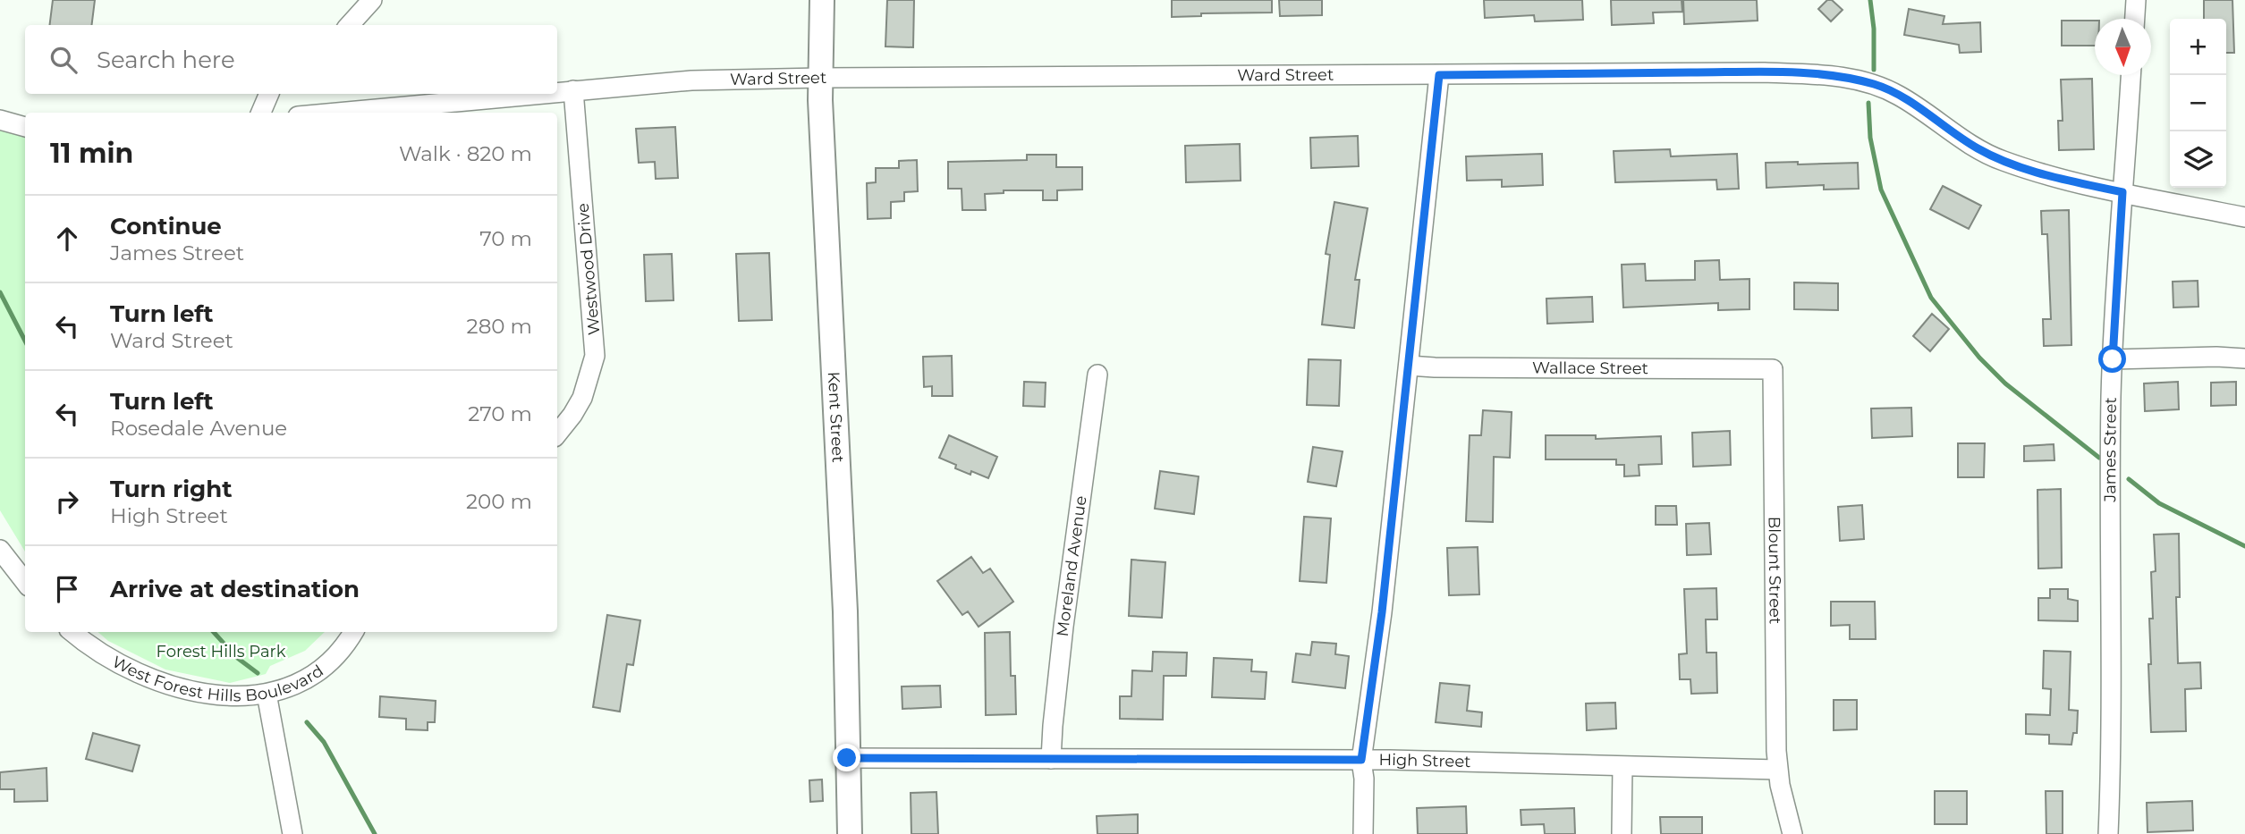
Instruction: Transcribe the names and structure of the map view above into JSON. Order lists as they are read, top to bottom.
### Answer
{
  "streets": {
    "street": [
      "Ward Street",
      "Westwood Drive",
      "Wallace Street",
      "Kent Street",
      "James Street",
      "Moreland Avenue",
      "Blount Street",
      "West Forest Hills Boulevard",
      "High Street"
    ]
  },
  "crossings": [
    ["Ward Street", "Westwood Drive"],
    ["Ward Street", "Kent Street"],
    ["Ward Street", "James Street"],
    ["Wallace Street", "Blount Street"],
    ["Kent Street", "High Street"],
    ["Moreland Avenue", "High Street"],
    ["Blount Street", "High Street"]
  ],
  "parks": ["Forest Hills Park"],
  "north": "bottom",
  "page": {
    "map_buttons": ["+", "−"],
    "search": "Search here",
    "heading": ["11 min", "Walk · 820 m"],
    "list": [
      ["Continue", "James Street", "70 m"],
      ["Turn left", "Ward Street", "280 m"],
      ["Turn left", "Rosedale Avenue", "270 m"],
      ["Turn right", "High Street", "200 m"],
      "Arrive at destination"
    ]
  }
}
